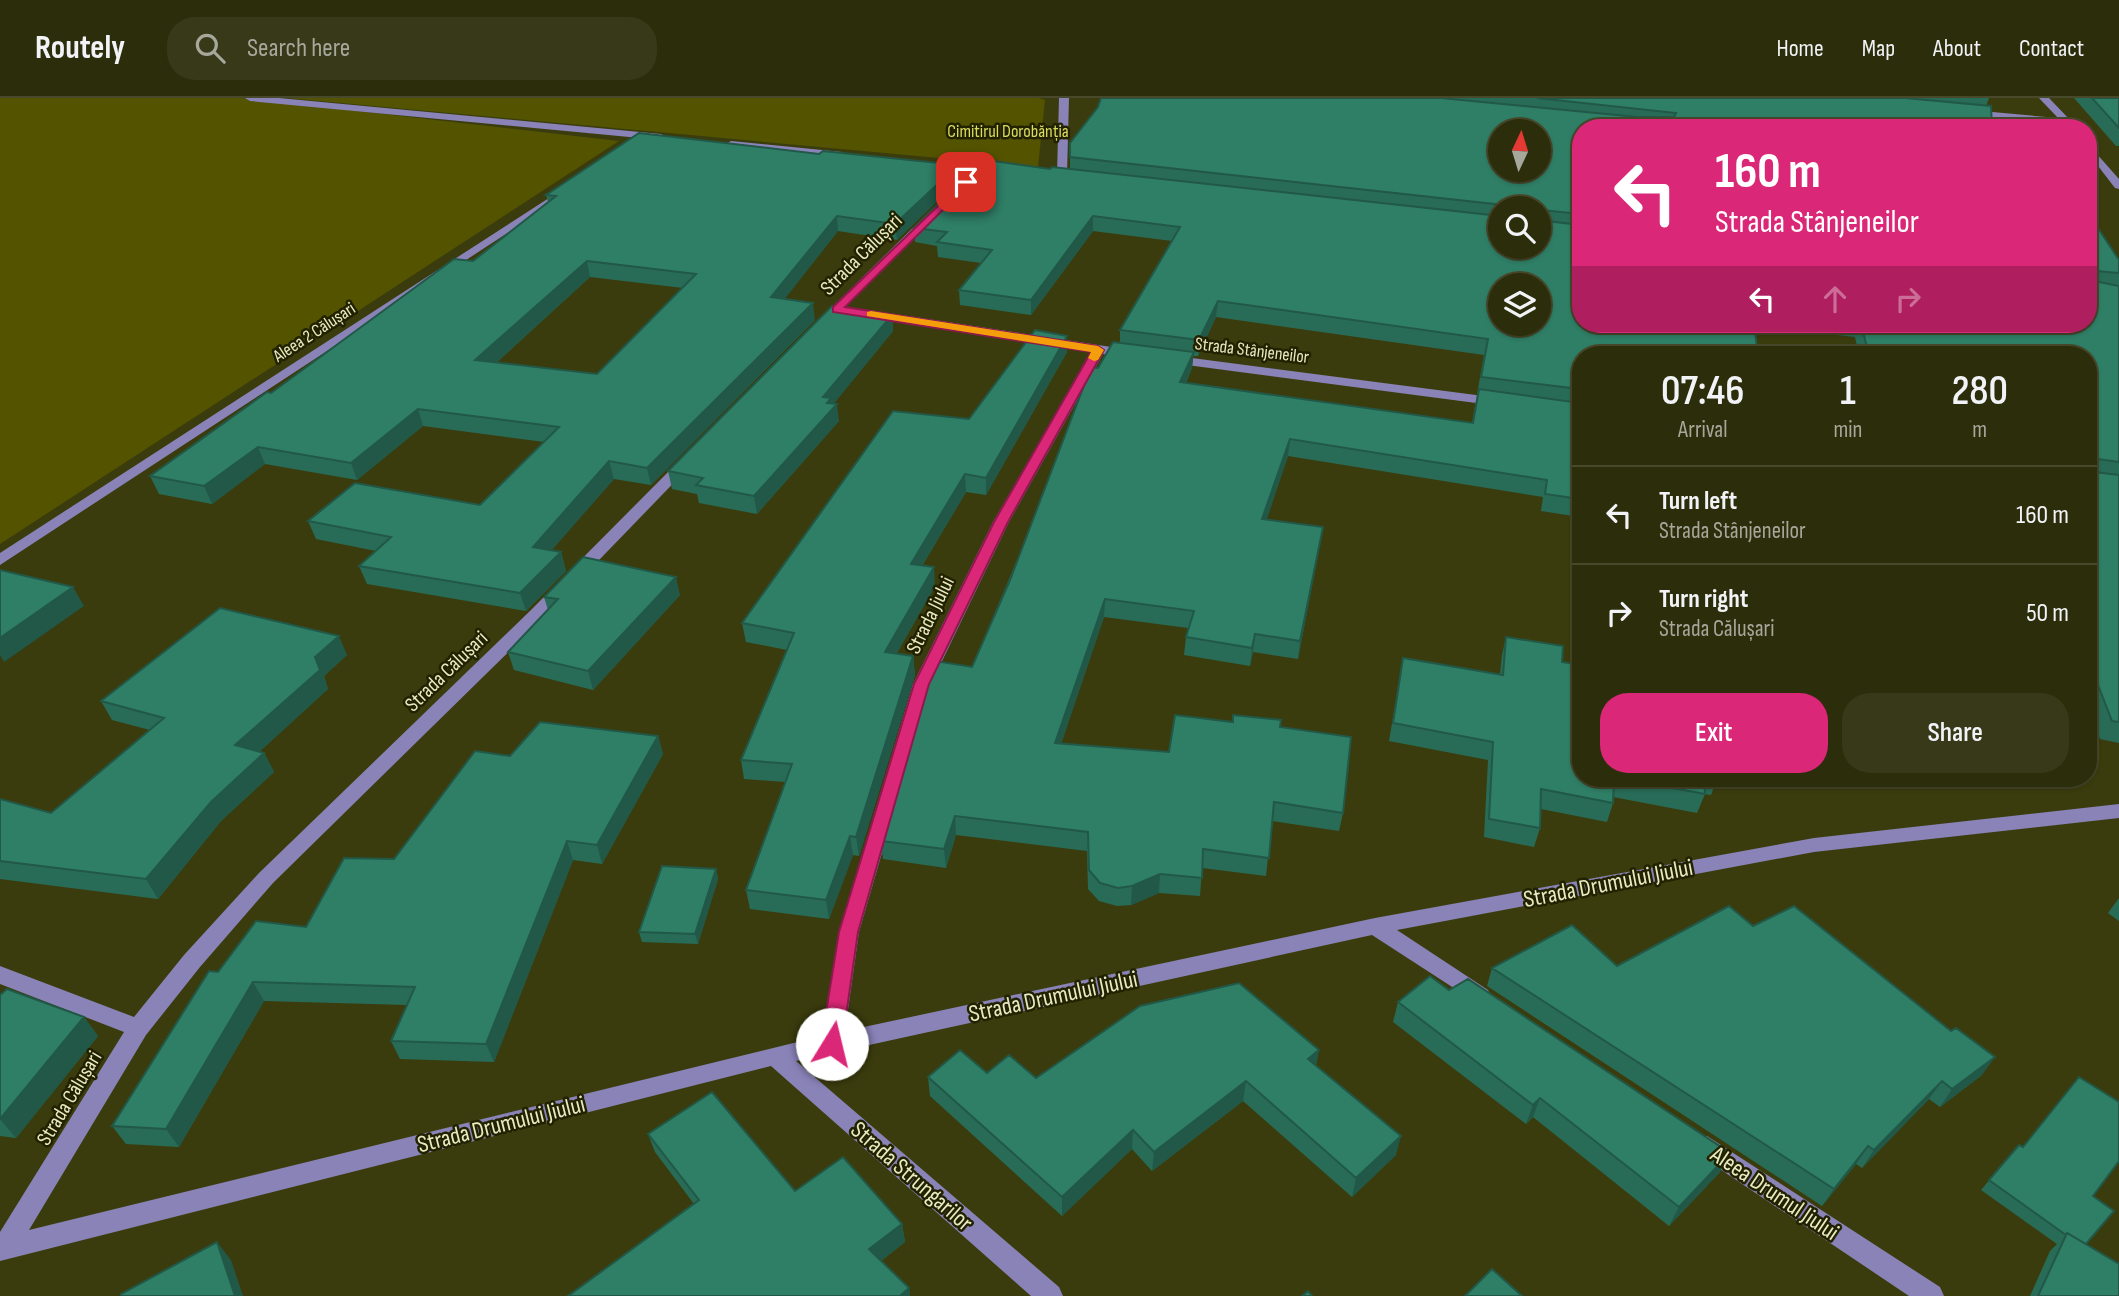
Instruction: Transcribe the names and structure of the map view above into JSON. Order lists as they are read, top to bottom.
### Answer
{
  "streets": {
    "street": [
      "Strada Călușari",
      "Aleea 2 Călușari",
      "Strada Stânjeneilor",
      "Strada Jiului",
      "Strada Drumului Jiului",
      "Strada Strungarilor",
      "Aleea Drumul Jiului"
    ]
  },
  "crossings": [
    ["Strada Călușari", "Strada Stânjeneilor"],
    ["Strada Călușari", "Strada Drumului Jiului"],
    ["Strada Stânjeneilor", "Strada Jiului"],
    ["Strada Jiului", "Strada Drumului Jiului"],
    ["Strada Drumului Jiului", "Strada Strungarilor"]
  ],
  "parks": ["Cimitirul Dorobănția"],
  "north": "top",
  "page": {
    "header": "Routely",
    "search": "Search here",
    "nav": [
      "Home",
      "Map",
      "About",
      "Contact"
    ],
    "turn": ["160 m", "Strada Stânjeneilor"],
    "eta": [
      "07:46",
      "Arrival",
      "1",
      "min",
      "280",
      "m"
    ],
    "list": [
      {
        "name": "Turn left",
        "note": "Strada Stânjeneilor",
        "value": "160 m"
      },
      {
        "name": "Turn right",
        "note": "Strada Călușari",
        "value": "50 m"
      }
    ],
    "buttons": ["Exit", "Share"]
  }
}
